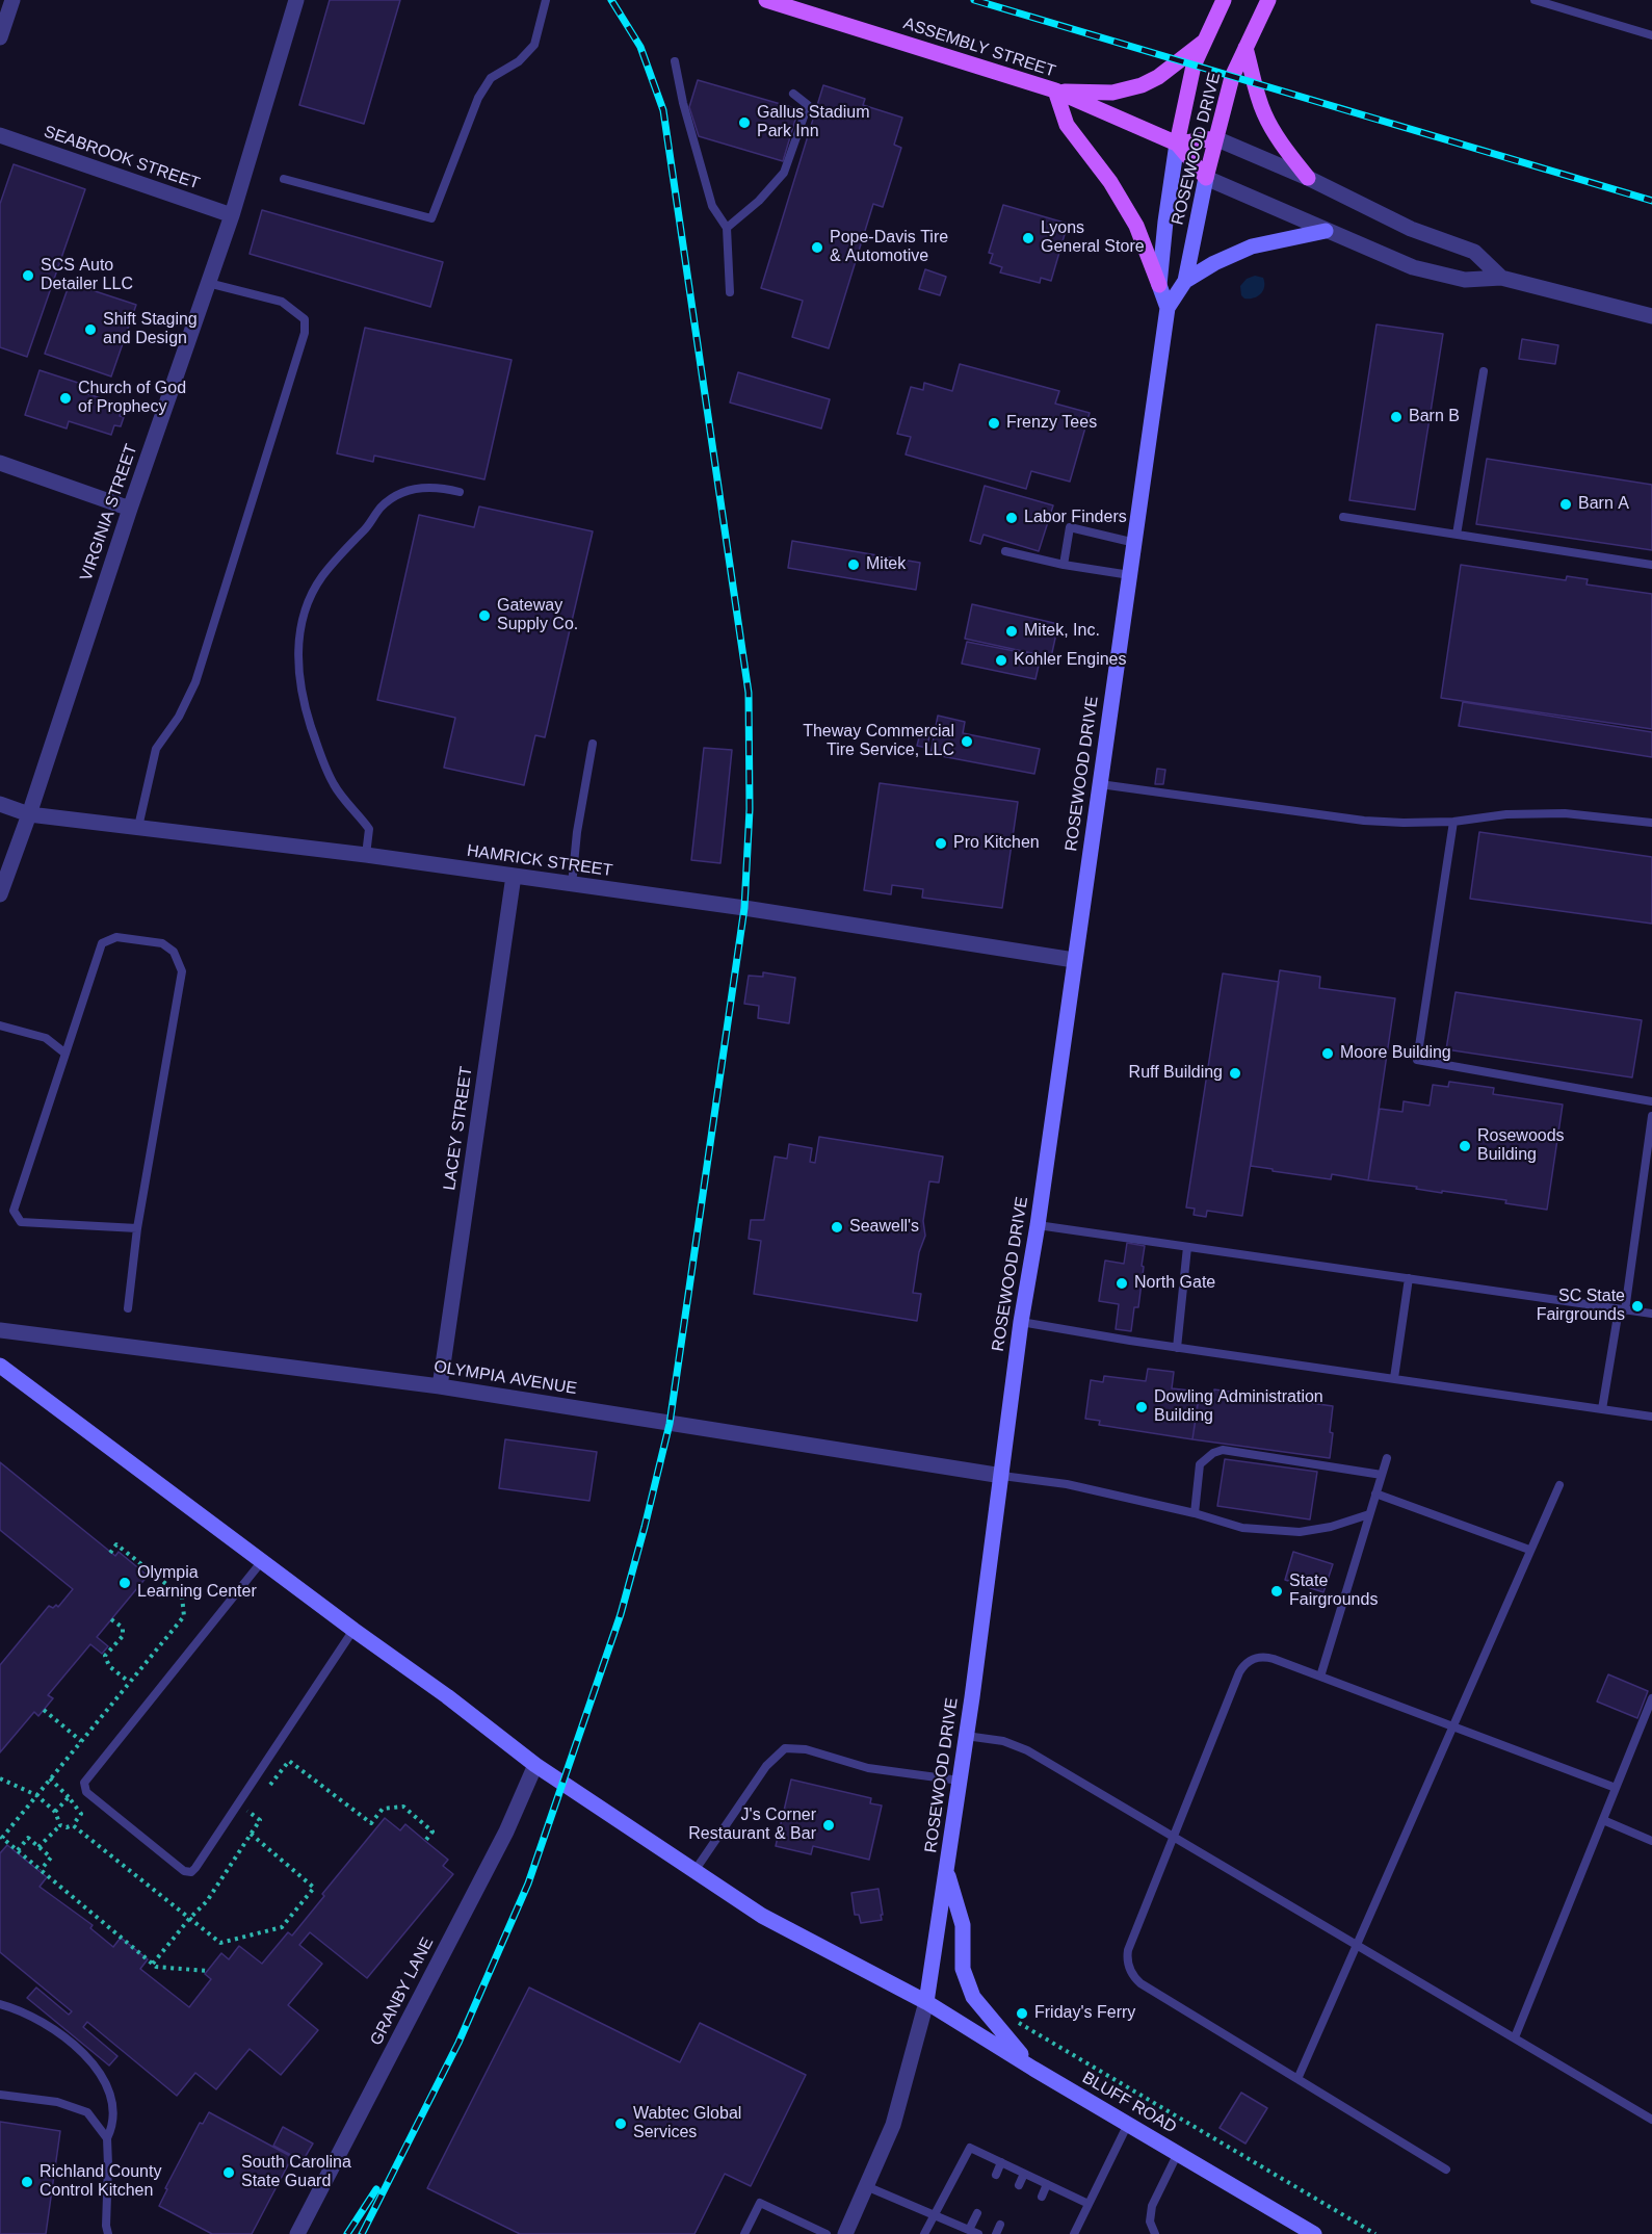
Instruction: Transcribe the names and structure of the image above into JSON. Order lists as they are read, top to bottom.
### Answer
{
  "streets": {
    "main road": ["ASSEMBLY STREET", "ROSEWOOD DRIVE", "BLUFF ROAD"],
    "street": [
      "SEABROOK STREET",
      "VIRGINIA STREET",
      "HAMRICK STREET",
      "LACEY STREET",
      "OLYMPIA AVENUE",
      "GRANBY LANE"
    ]
  },
  "crossings": [
    ["ASSEMBLY STREET", "ROSEWOOD DRIVE"],
    ["ROSEWOOD DRIVE", "HAMRICK STREET"],
    ["ROSEWOOD DRIVE", "OLYMPIA AVENUE"],
    ["ROSEWOOD DRIVE", "BLUFF ROAD"],
    ["SEABROOK STREET", "VIRGINIA STREET"],
    ["VIRGINIA STREET", "HAMRICK STREET"],
    ["HAMRICK STREET", "LACEY STREET"],
    ["LACEY STREET", "OLYMPIA AVENUE"],
    ["GRANBY LANE", "BLUFF ROAD"]
  ],
  "places": [
    "Gallus Stadium Park Inn",
    "Lyons General Store",
    "Pope-Davis Tire & Automotive",
    "SCS Auto Detailer LLC",
    "Shift Staging and Design",
    "Church of God of Prophecy",
    "Barn B",
    "Frenzy Tees",
    "Barn A",
    "Labor Finders",
    "Mitek",
    "Gateway Supply Co.",
    "Mitek, Inc.",
    "Kohler Engines",
    "Theway Commercial Tire Service, LLC",
    "Pro Kitchen",
    "Moore Building",
    "Ruff Building",
    "Rosewoods Building",
    "Seawell's",
    "North Gate",
    "SC State Fairgrounds",
    "Dowling Administration Building",
    "Olympia Learning Center",
    "State Fairgrounds",
    "J's Corner Restaurant & Bar",
    "Friday's Ferry",
    "Wabtec Global Services",
    "South Carolina State Guard",
    "Richland County Control Kitchen"
  ]
}
